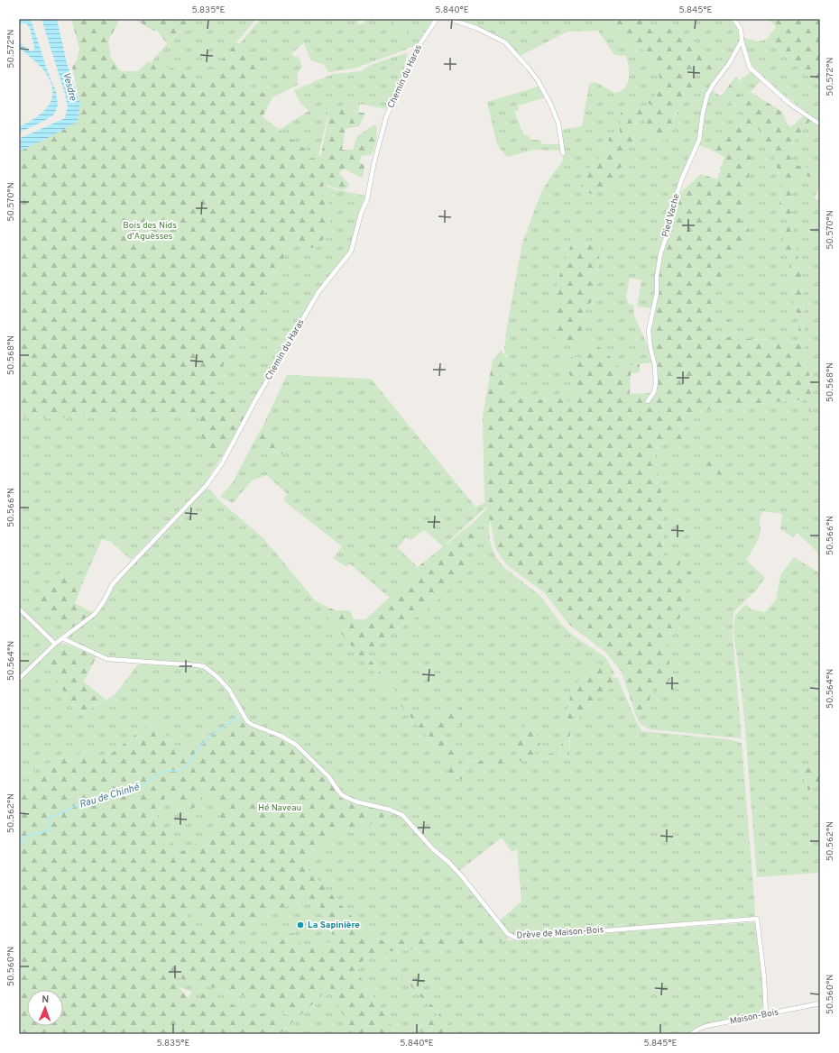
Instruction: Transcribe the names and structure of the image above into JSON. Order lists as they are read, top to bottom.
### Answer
{
  "streets": {
    "street": [
      "Chemin du Haras",
      "Pied Vache",
      "Drève de Maison-Bois",
      "Maison-Bois"
    ]
  },
  "crossings": [
    ["Chemin du Haras", "Drève de Maison-Bois"],
    ["Drève de Maison-Bois", "Maison-Bois"]
  ],
  "water": ["Vesdre", "Rau de Chinhé"],
  "parks": ["Bois des Nids d'Aguèsses", "Hé Naveau"],
  "places": ["La Sapinière"],
  "north": "top",
  "coordinates": [
    "5.835°E",
    "5.840°E",
    "5.845°E",
    "50.572°N",
    "50.570°N",
    "50.568°N",
    "50.566°N",
    "50.564°N",
    "50.562°N",
    "50.560°N"
  ]
}
